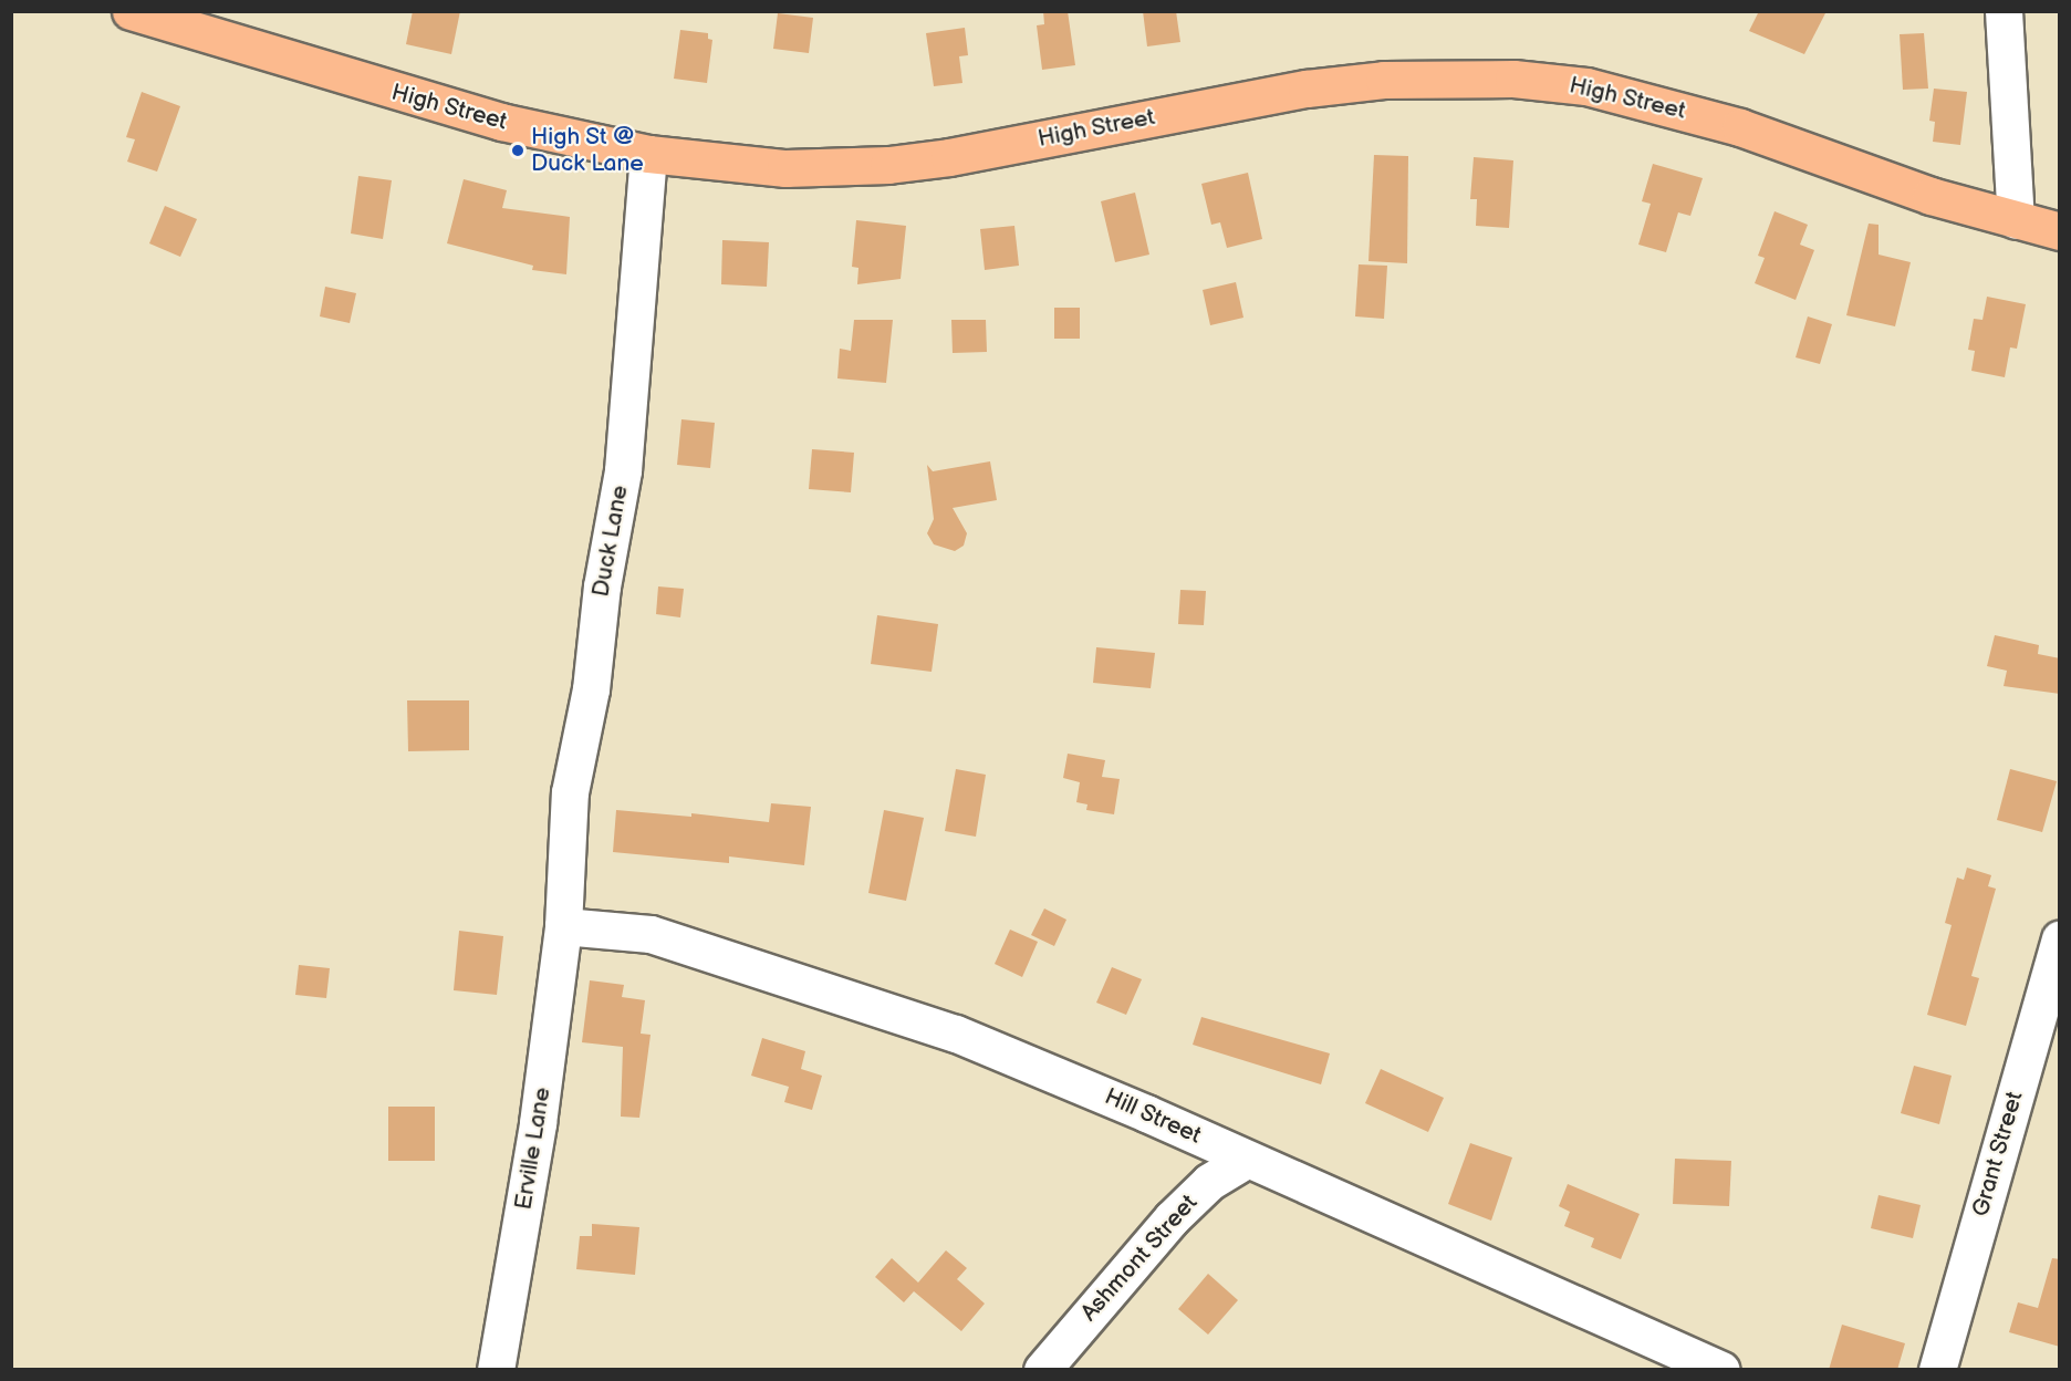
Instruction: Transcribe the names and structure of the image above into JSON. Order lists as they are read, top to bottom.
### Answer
{
  "streets": {
    "main road": ["High Street"],
    "street": [
      "Duck Lane",
      "Hill Street",
      "Erville Lane",
      "Grant Street",
      "Ashmont Street"
    ]
  },
  "crossings": [
    ["High Street", "Duck Lane"],
    ["Duck Lane", "Hill Street"],
    ["Duck Lane", "Erville Lane"],
    ["Hill Street", "Erville Lane"],
    ["Hill Street", "Ashmont Street"]
  ],
  "places": ["High St @ Duck Lane"]
}
